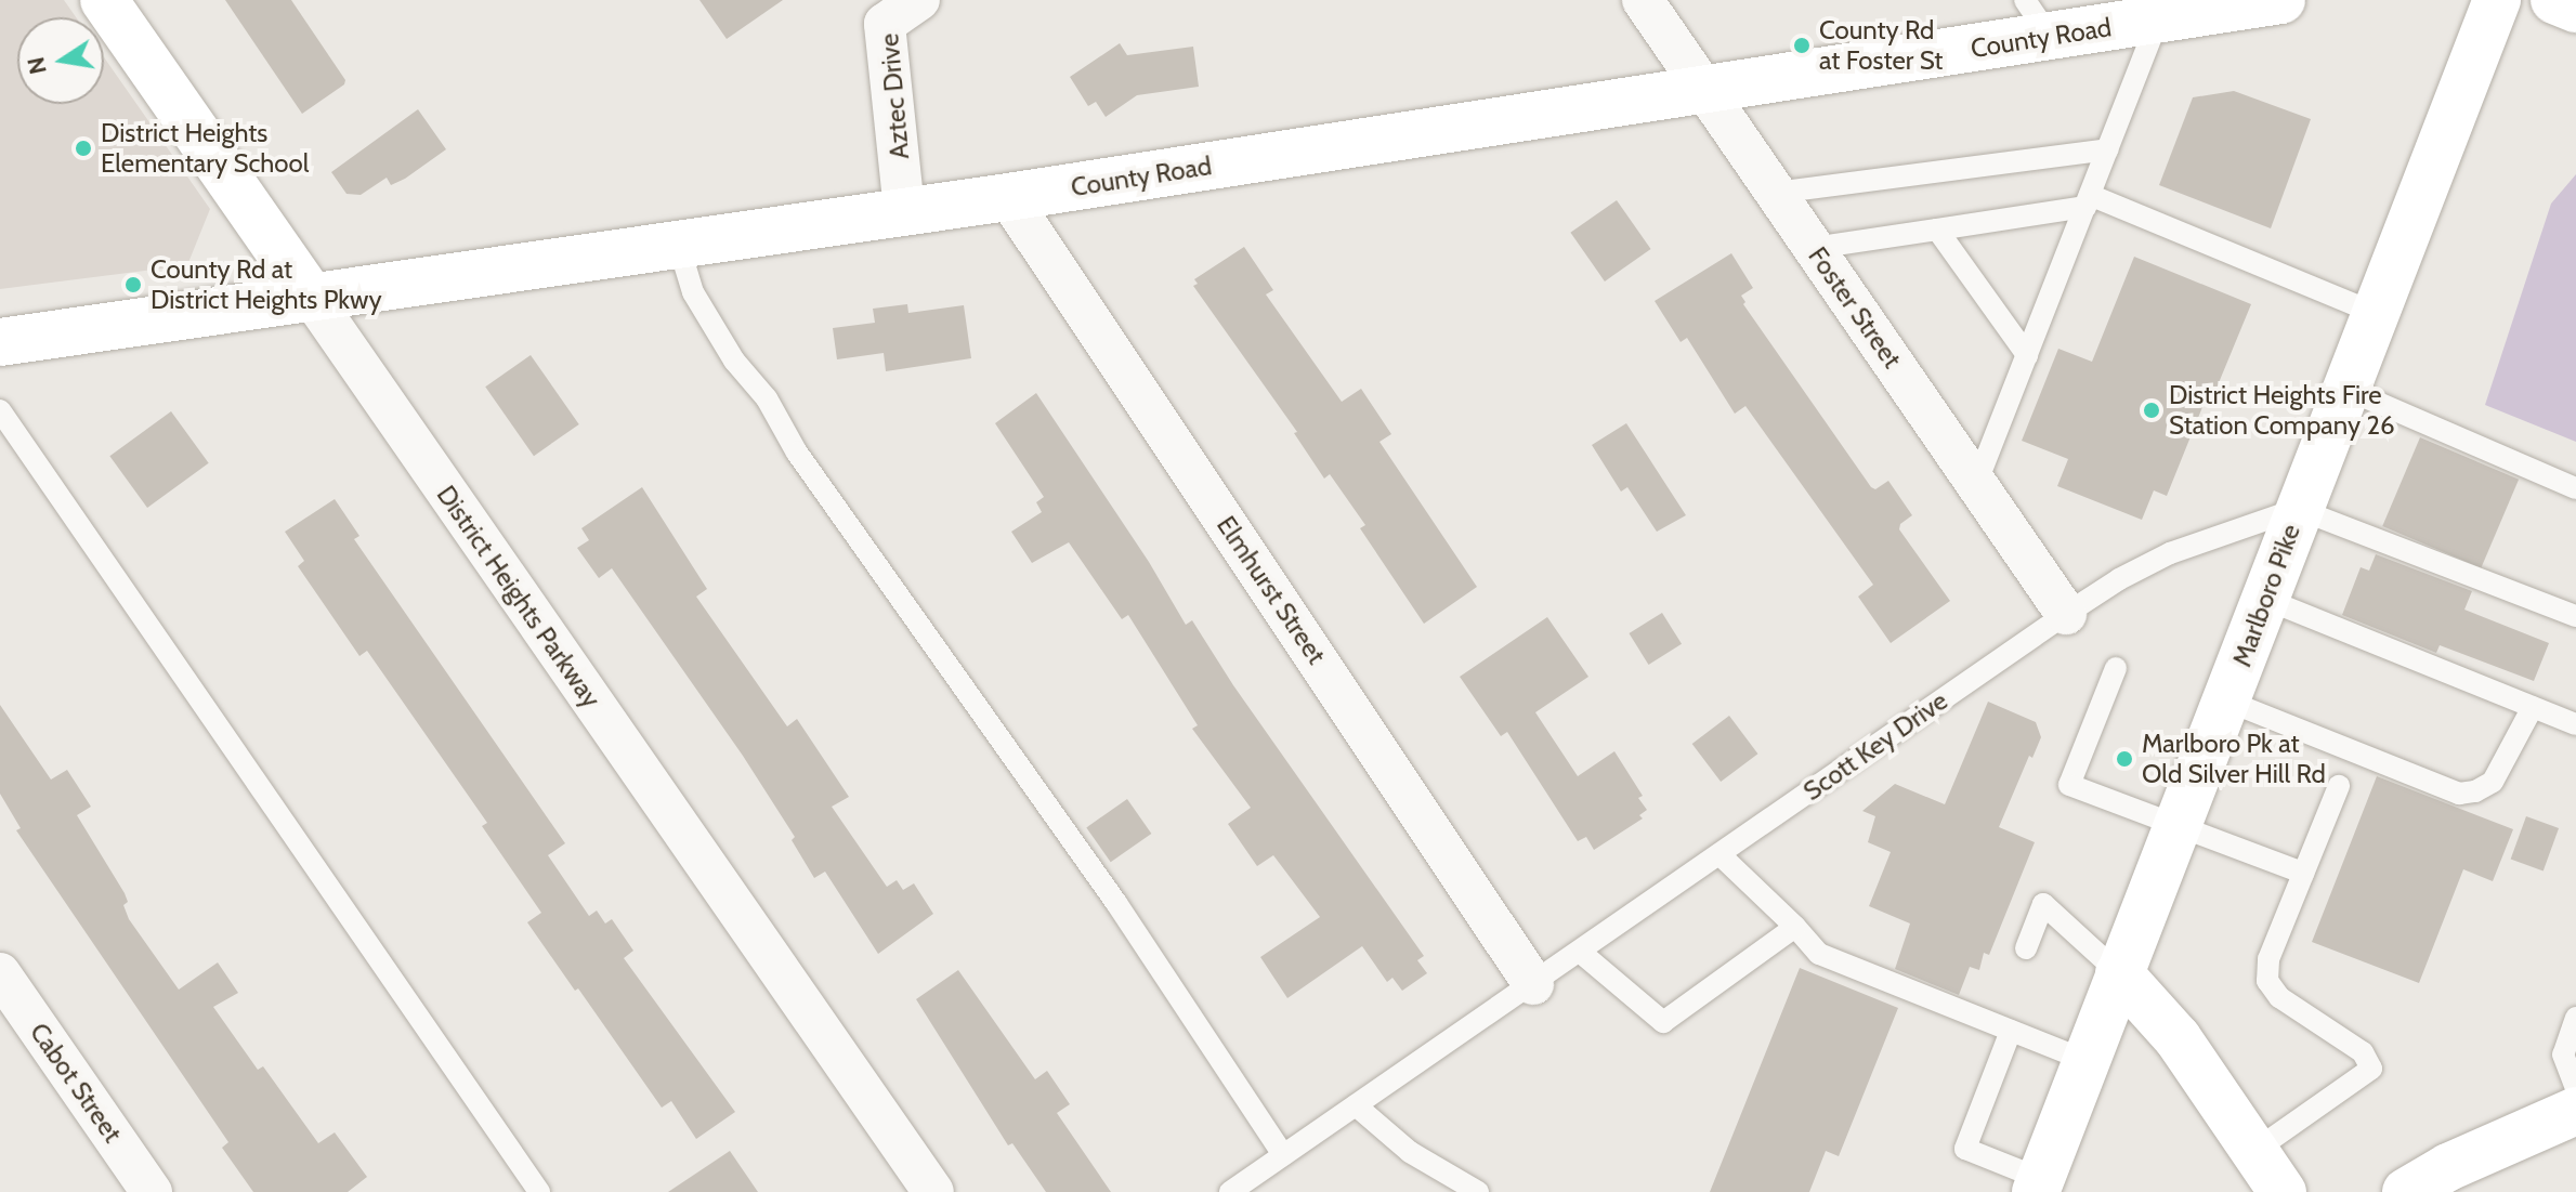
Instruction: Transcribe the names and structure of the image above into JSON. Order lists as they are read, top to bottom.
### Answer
{
  "streets": {
    "street": [
      "County Road",
      "Aztec Drive",
      "Foster Street",
      "Elmhurst Street",
      "Marlboro Pike",
      "District Heights Parkway",
      "Cabot Street"
    ],
    "lane": ["Scott Key Drive"]
  },
  "crossings": [
    ["County Road", "Aztec Drive"],
    ["County Road", "Foster Street"],
    ["County Road", "Elmhurst Street"],
    ["County Road", "District Heights Parkway"],
    ["Foster Street", "Scott Key Drive"],
    ["Elmhurst Street", "Scott Key Drive"],
    ["Marlboro Pike", "Scott Key Drive"]
  ],
  "places": [
    "County Rd at Foster St",
    "District Heights Elementary School",
    "County Rd at District Heights Pkwy",
    "District Heights Fire Station Company 26",
    "Marlboro Pk at Old Silver Hill Rd"
  ],
  "north": "left"
}
